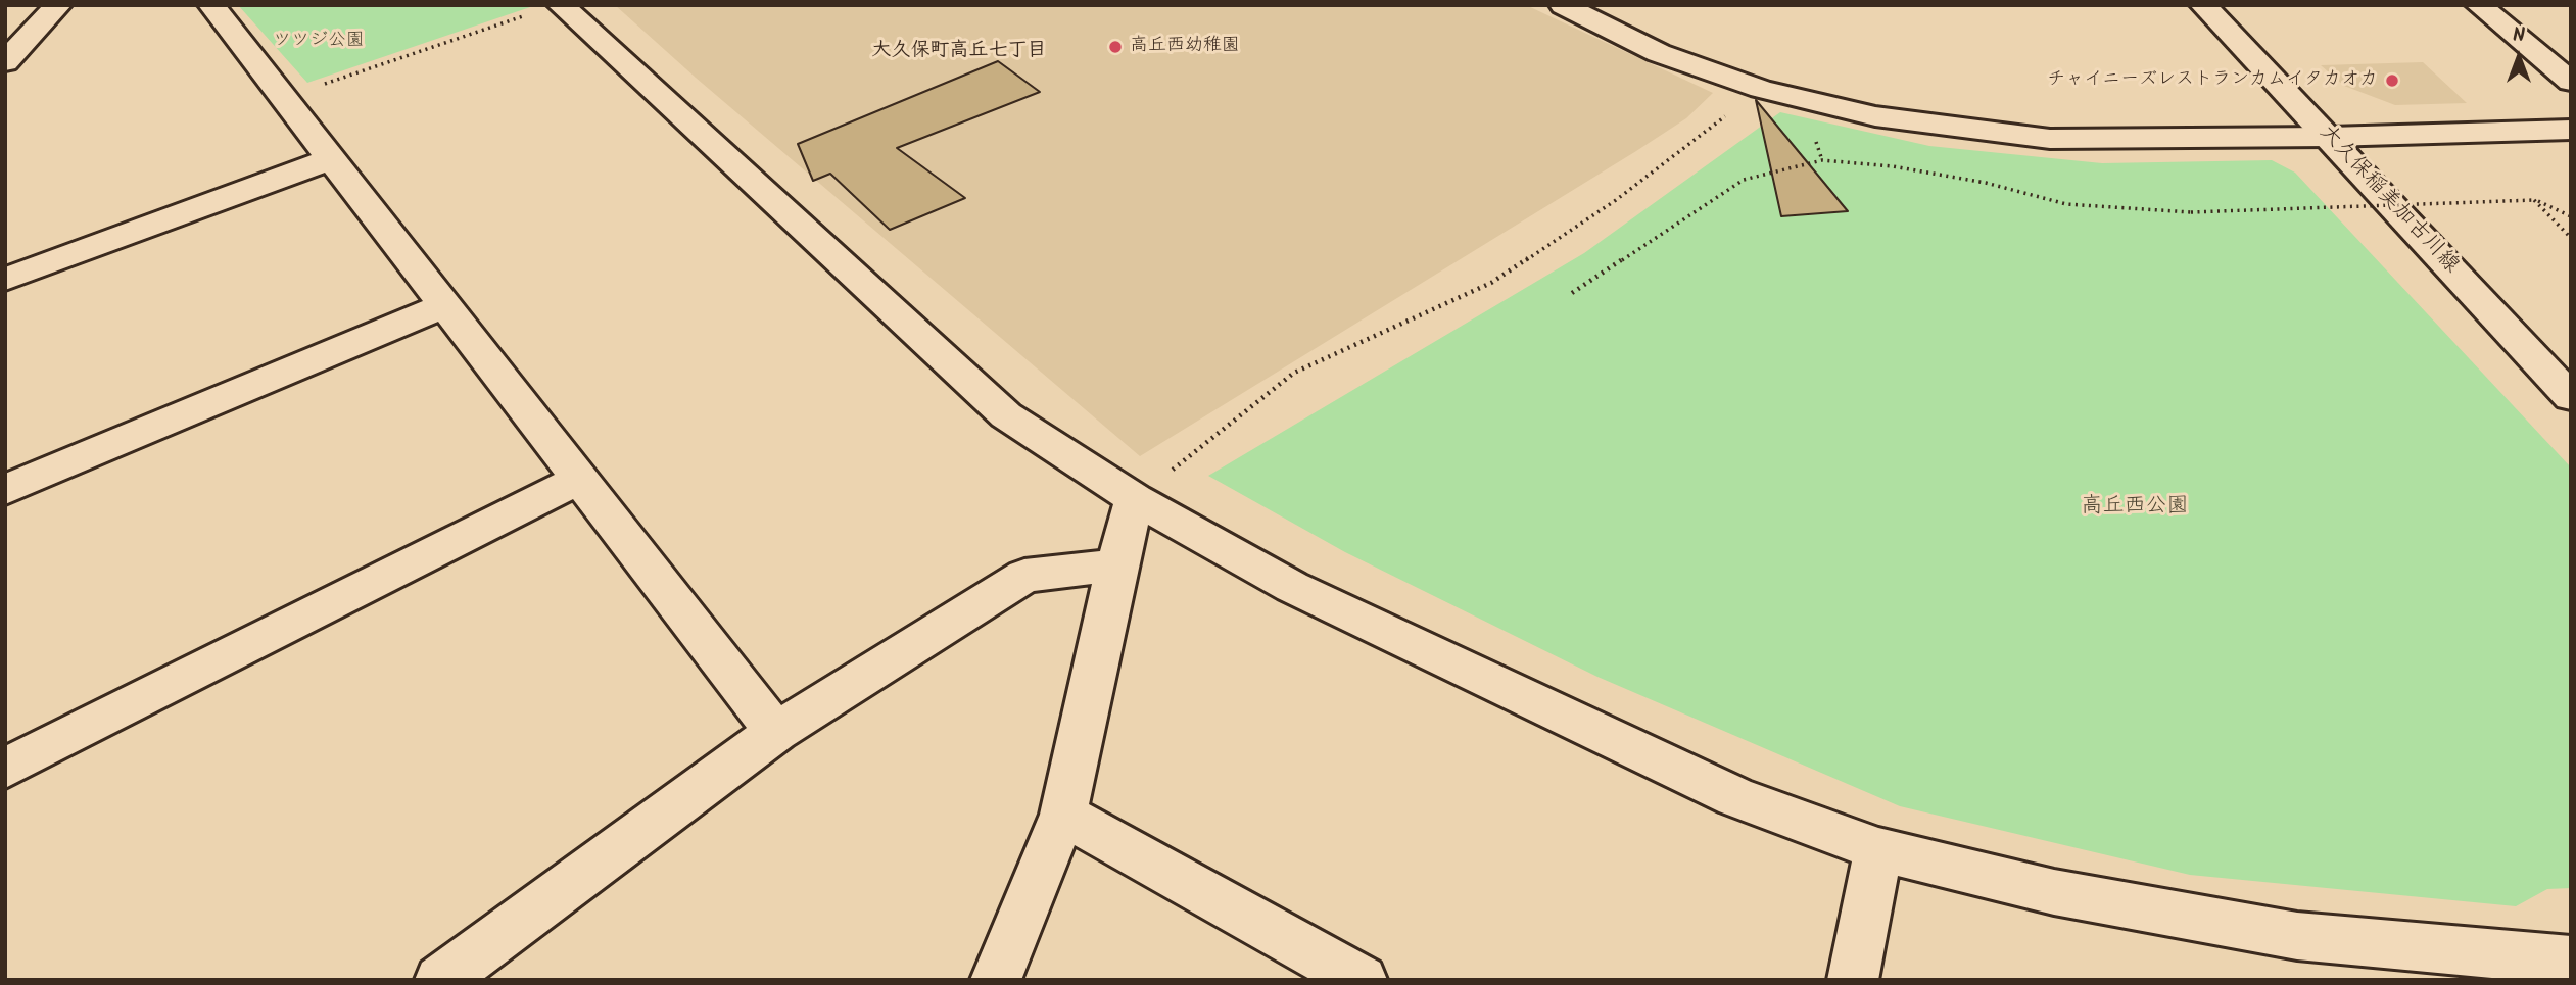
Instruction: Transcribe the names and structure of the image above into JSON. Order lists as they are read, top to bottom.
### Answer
{
  "streets": {
    "street": ["大久保稲美加古川線"]
  },
  "districts": ["大久保町高丘七丁目"],
  "parks": ["ツツジ公園", "高丘西公園"],
  "places": ["高丘西幼稚園", "チャイニーズレストランカムイタカオカ"],
  "north": "top"
}
